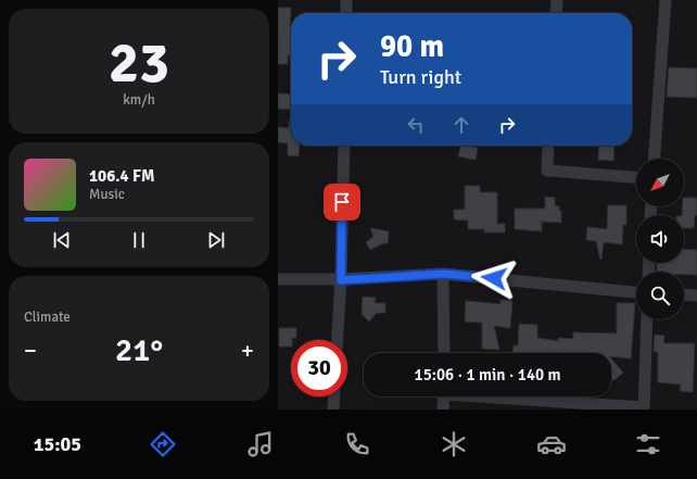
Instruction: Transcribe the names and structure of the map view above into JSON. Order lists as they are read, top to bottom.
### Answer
{
  "north": "bottom left",
  "page": {
    "tile": [
      ["23", "km/h"],
      "Climate"
    ],
    "turn": ["90 m", "Turn right"],
    "song": ["106.4 FM", "Music"],
    "heat": ["−", "21°", "+"],
    "limit": "30",
    "trip": "15:06 · 1 min · 140 m",
    "tabs": "15:05"
  }
}
